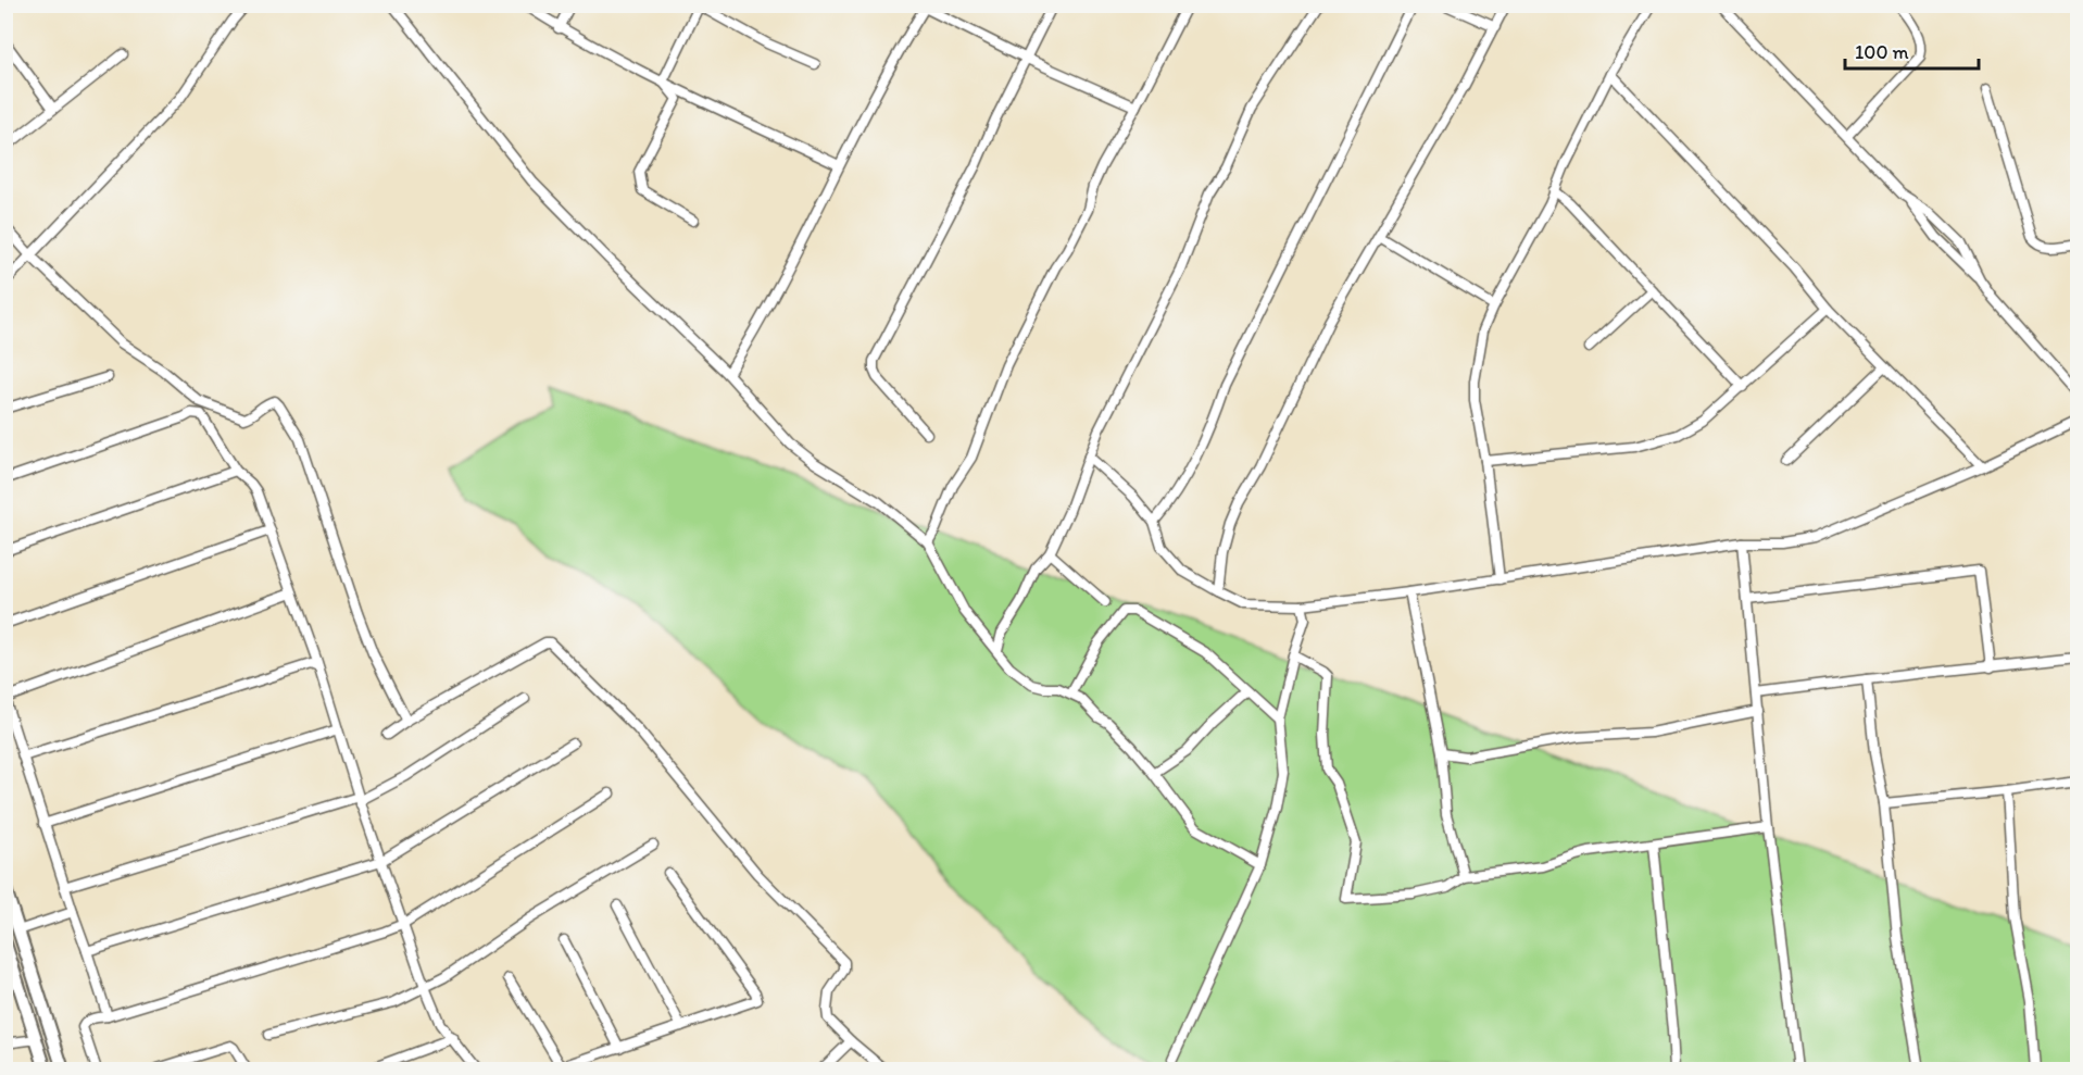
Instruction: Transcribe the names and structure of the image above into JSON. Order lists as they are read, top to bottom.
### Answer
{
  "scale_bar": "100 m"
}
